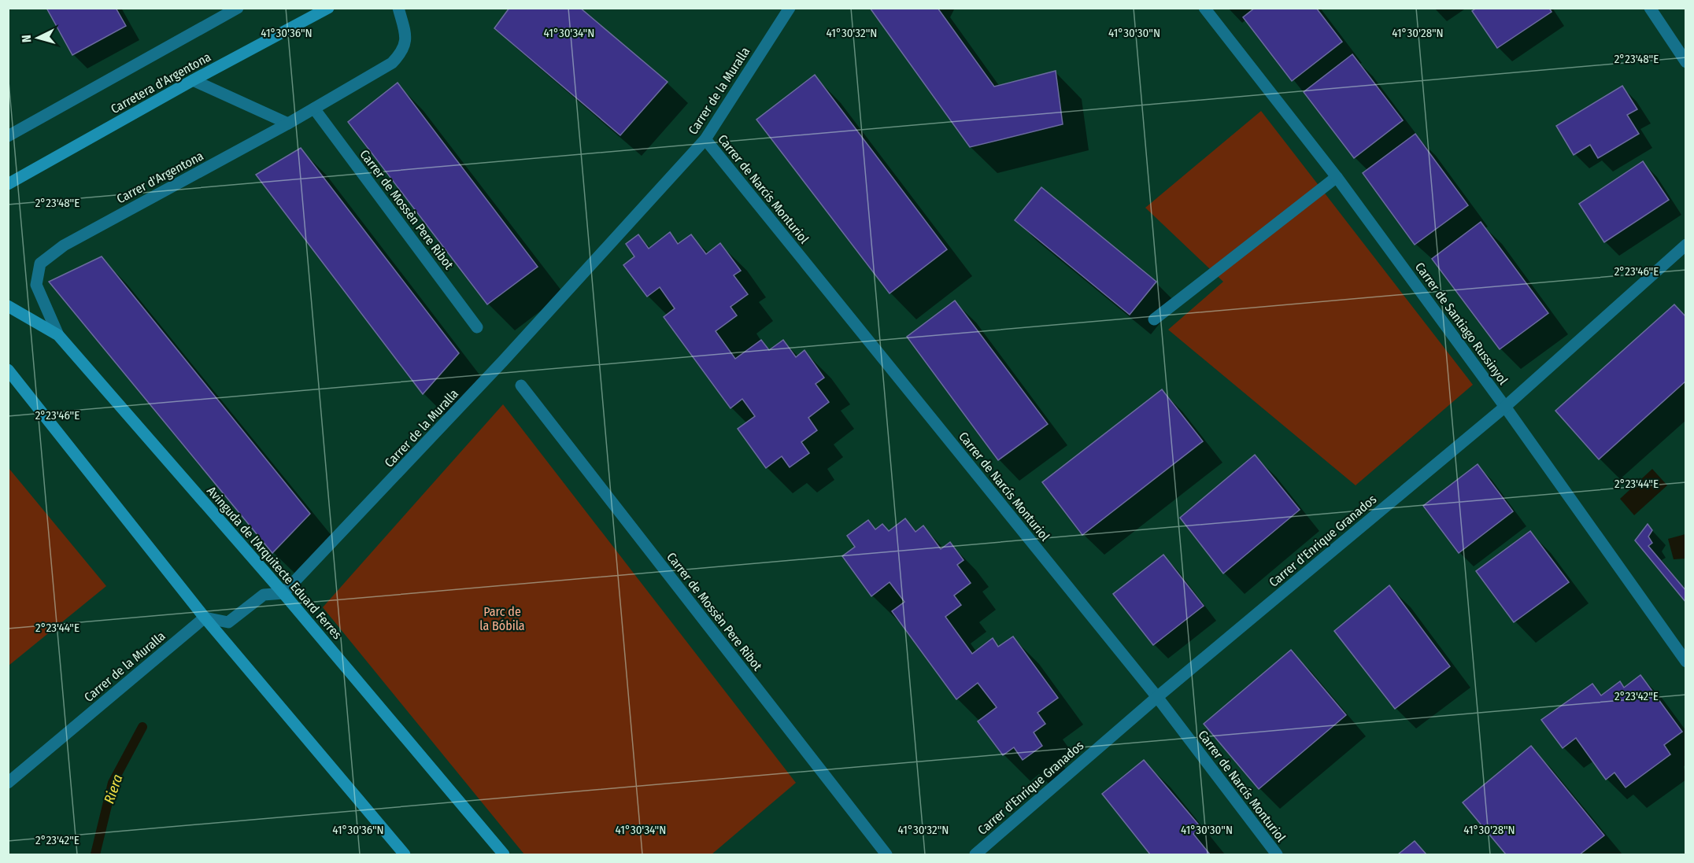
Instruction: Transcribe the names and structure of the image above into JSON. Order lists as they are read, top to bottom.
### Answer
{
  "streets": {
    "street": [
      "Carretera d'Argentona",
      "Carrer de la Muralla",
      "Carrer d'Argentona",
      "Carrer de Narcís Monturiol",
      "Carrer de Mossèn Pere Ribot",
      "Carrer de Santiago Russinyol",
      "Carrer d'Enrique Granados",
      "Avinguda de l'Arquitecte Eduard Ferres"
    ]
  },
  "crossings": [
    ["Carrer de la Muralla", "Carrer de Narcís Monturiol"],
    ["Carrer de la Muralla", "Avinguda de l'Arquitecte Eduard Ferres"],
    ["Carrer d'Argentona", "Carrer de Mossèn Pere Ribot"],
    ["Carrer d'Argentona", "Avinguda de l'Arquitecte Eduard Ferres"],
    ["Carrer de Narcís Monturiol", "Carrer d'Enrique Granados"],
    ["Carrer de Santiago Russinyol", "Carrer d'Enrique Granados"]
  ],
  "water": ["Riera"],
  "parks": ["Parc de la Bóbila"],
  "north": "left",
  "coordinates": [
    "41°30'34\"N",
    "41°30'30\"N",
    "41°30'28\"N",
    "41°30'36\"N",
    "41°30'32\"N",
    "2°23'48\"E",
    "2°23'46\"E",
    "2°23'44\"E",
    "2°23'42\"E"
  ]
}
